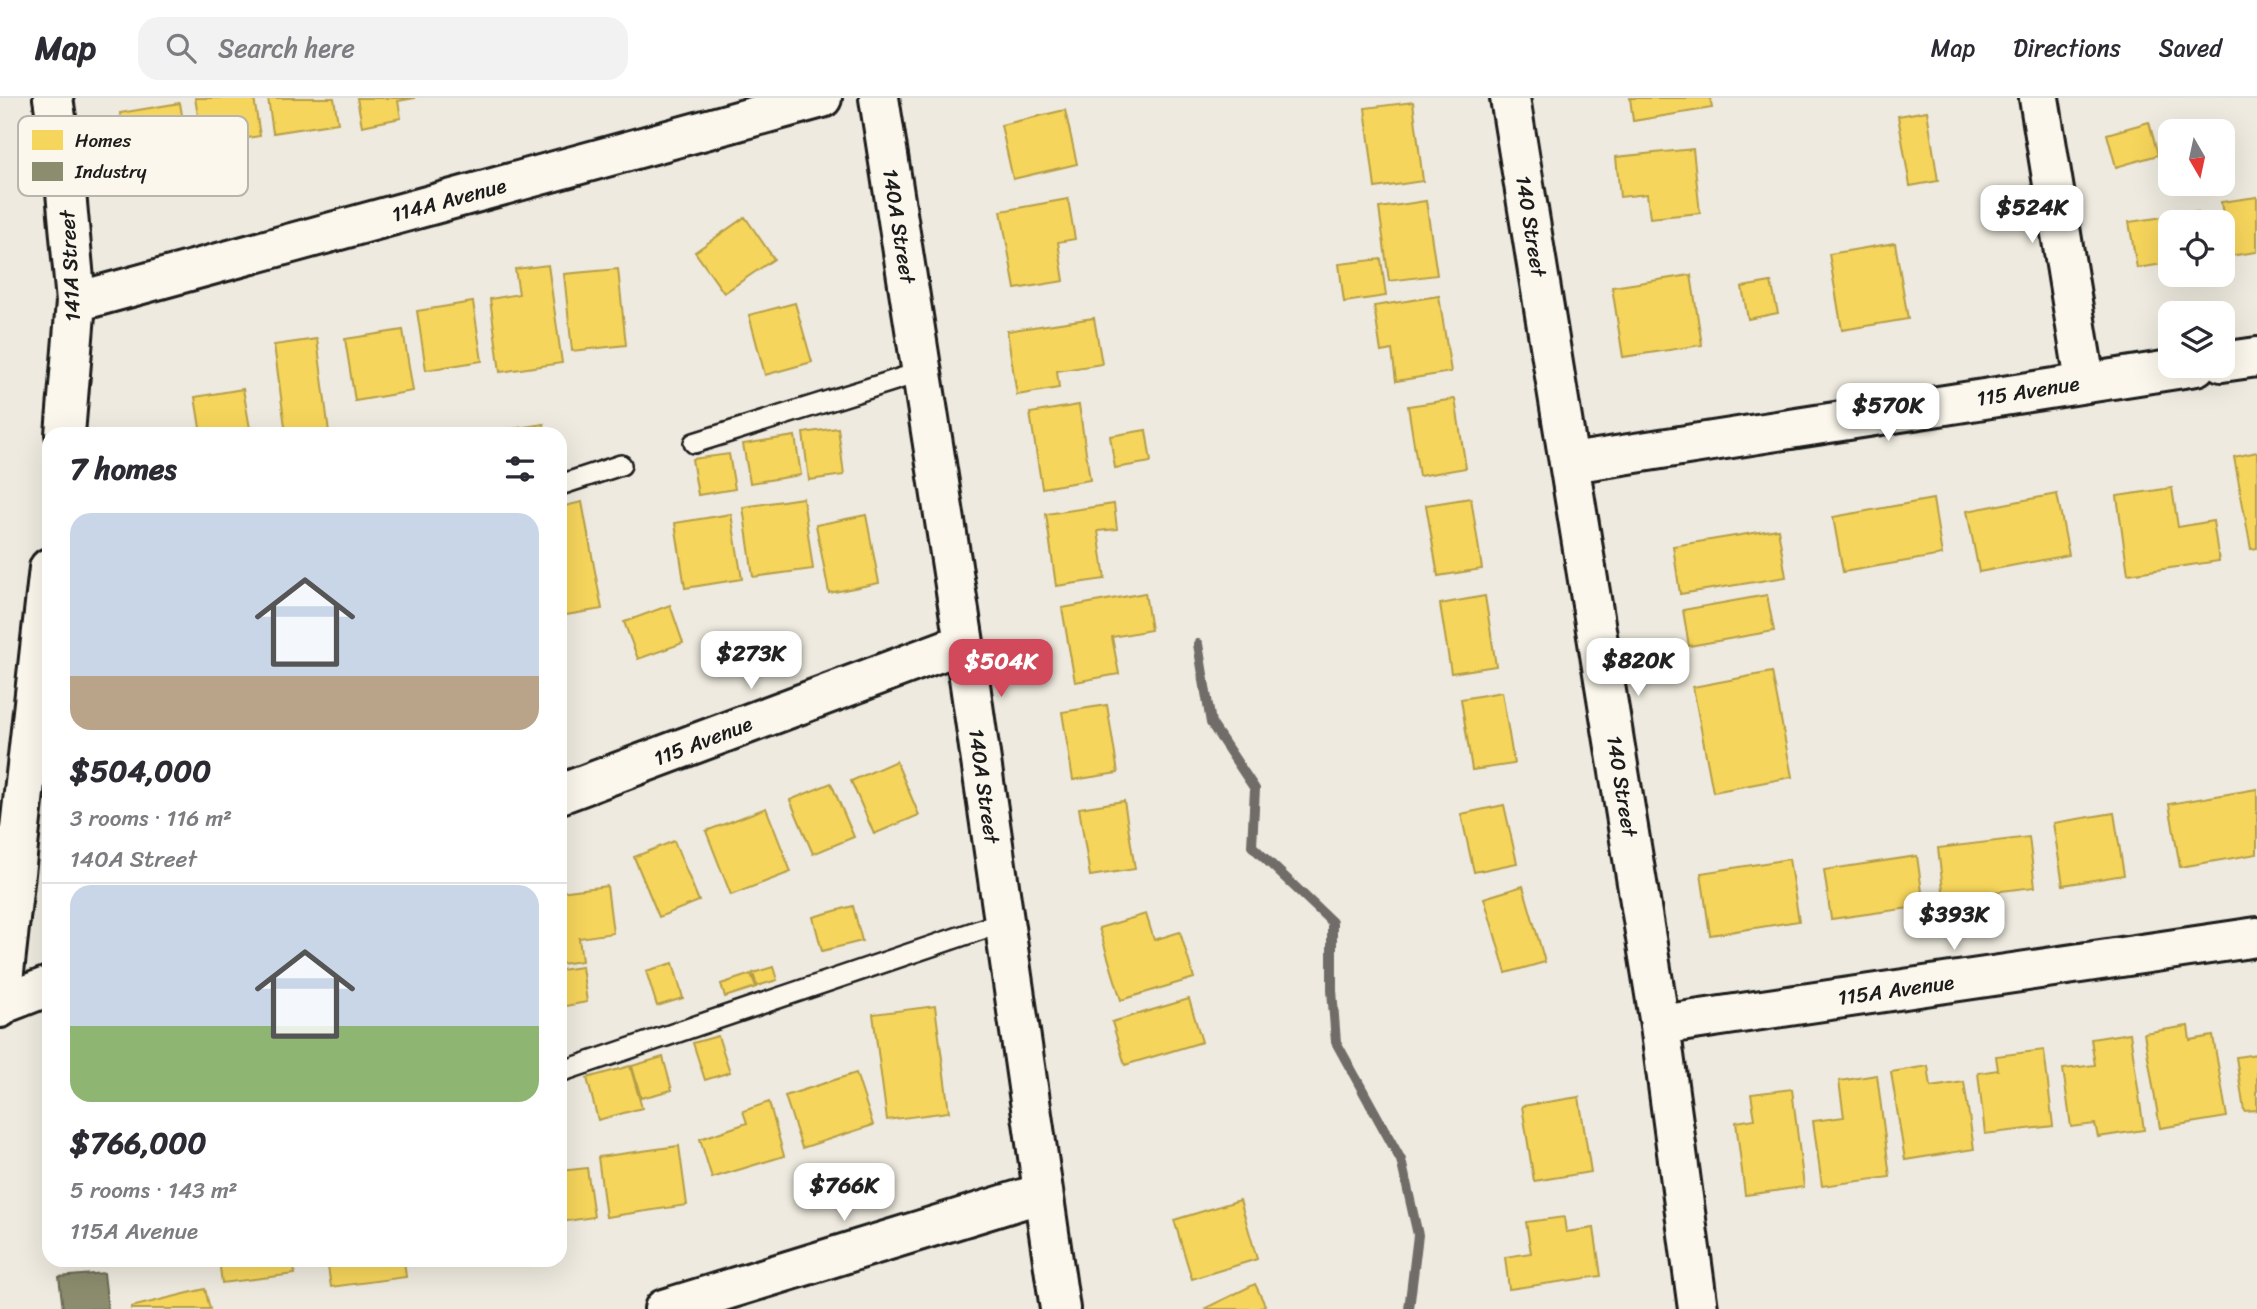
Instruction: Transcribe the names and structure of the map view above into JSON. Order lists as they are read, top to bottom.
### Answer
{
  "streets": {
    "street": [
      "114A Avenue",
      "140A Street",
      "140 Street",
      "141A Street",
      "115 Avenue",
      "115A Avenue"
    ]
  },
  "crossings": [
    ["114A Avenue", "141A Street"],
    ["140A Street", "115 Avenue"],
    ["140 Street", "115 Avenue"],
    ["140 Street", "115A Avenue"]
  ],
  "legend": ["Homes", "Industry"],
  "north": "bottom",
  "page": {
    "header": "Map",
    "search": "Search here",
    "nav": ["Map", "Directions", "Saved"],
    "price": [
      "$524K",
      "$570K",
      "$273K",
      "$820K",
      "$504K",
      "$393K",
      "$766K"
    ],
    "heading": "7 homes",
    "list": [
      {
        "name": "$504,000",
        "note": "3 rooms · 116 m² · 140A Street"
      },
      {
        "name": "$766,000",
        "note": "5 rooms · 143 m² · 115A Avenue"
      }
    ]
  }
}
